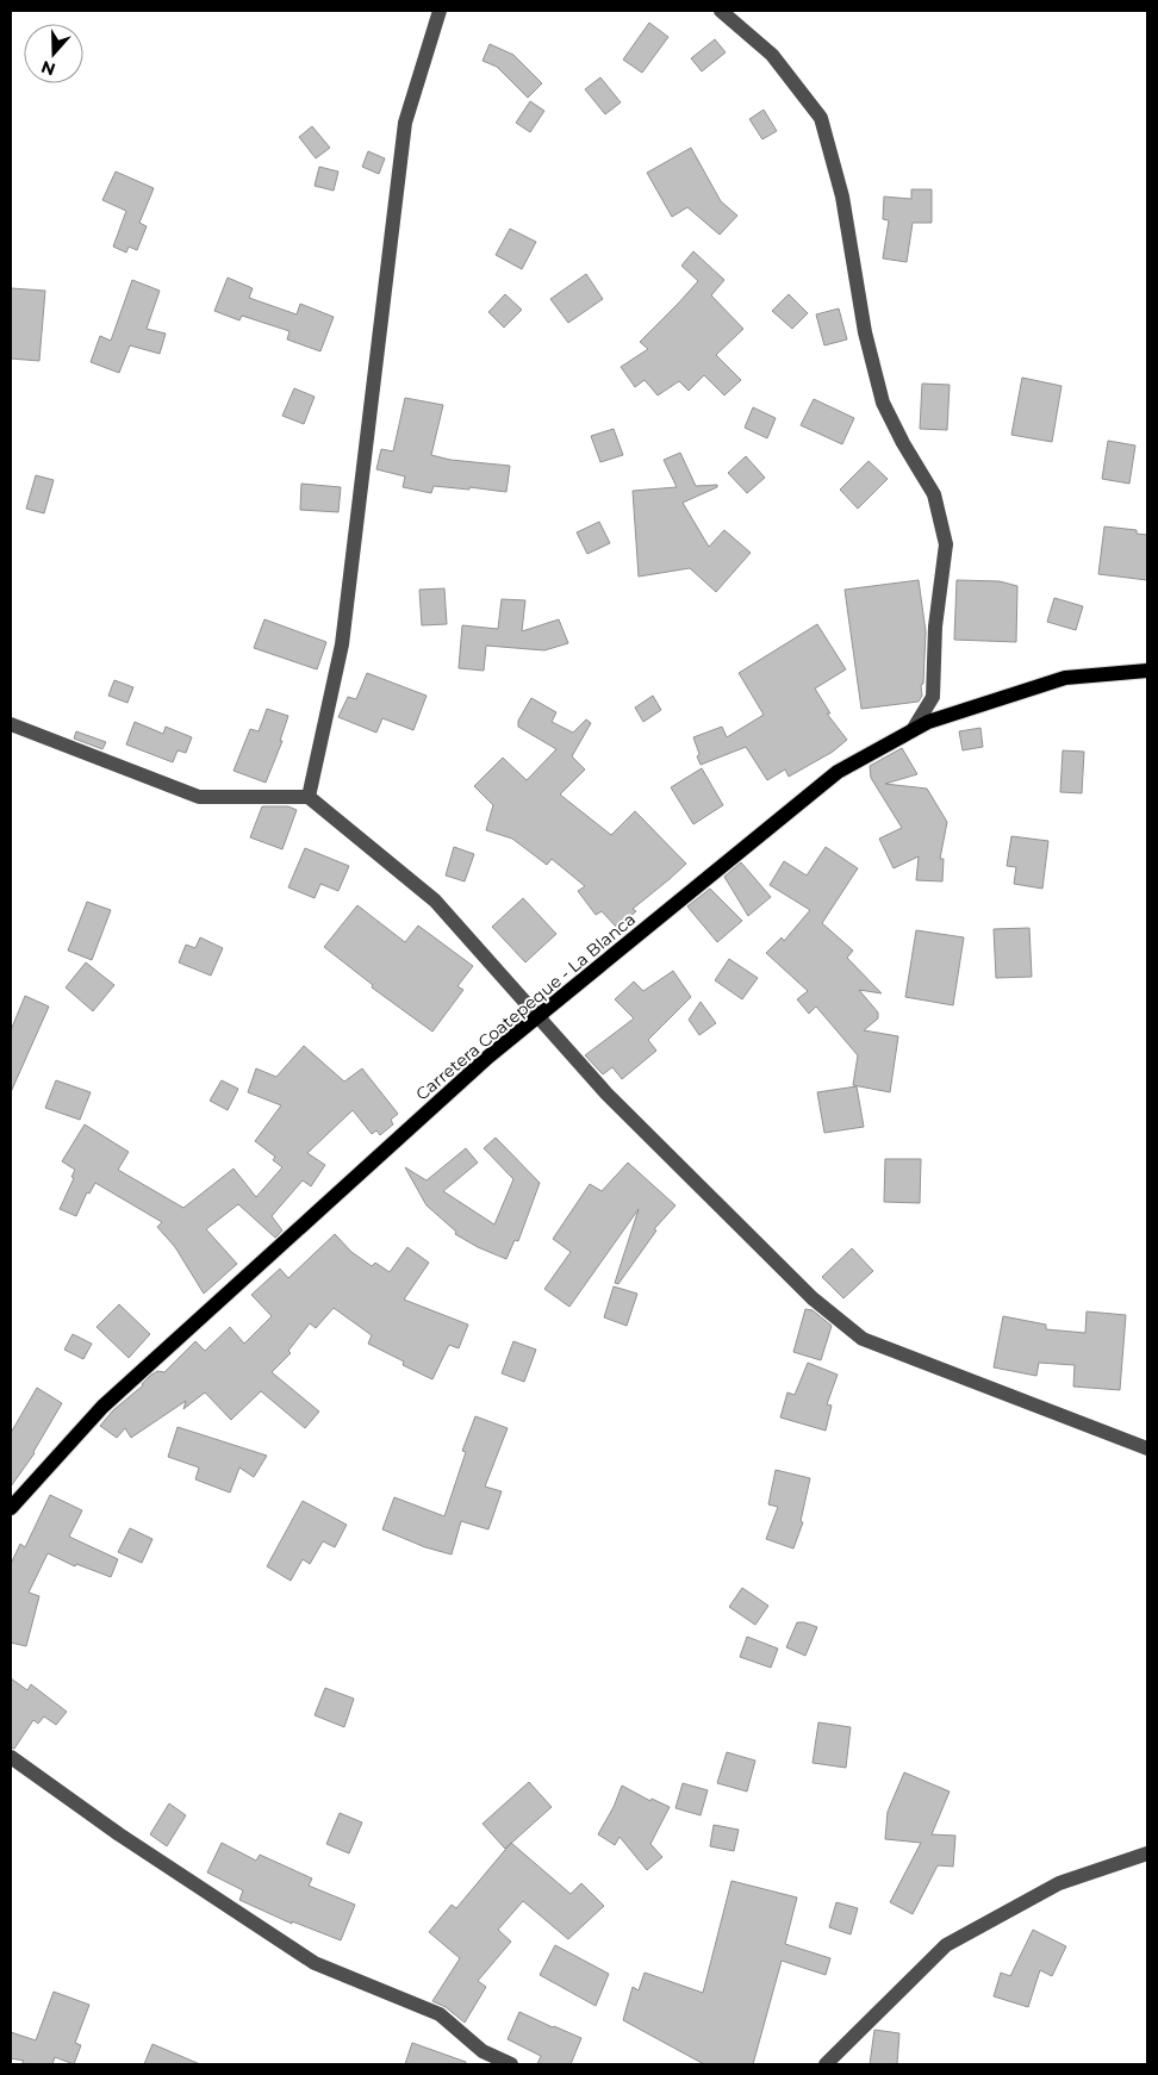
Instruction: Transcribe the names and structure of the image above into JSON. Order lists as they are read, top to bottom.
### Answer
{
  "streets": {
    "main road": ["Carretera Coatepeque - La Blanca"]
  },
  "north": "bottom"
}
